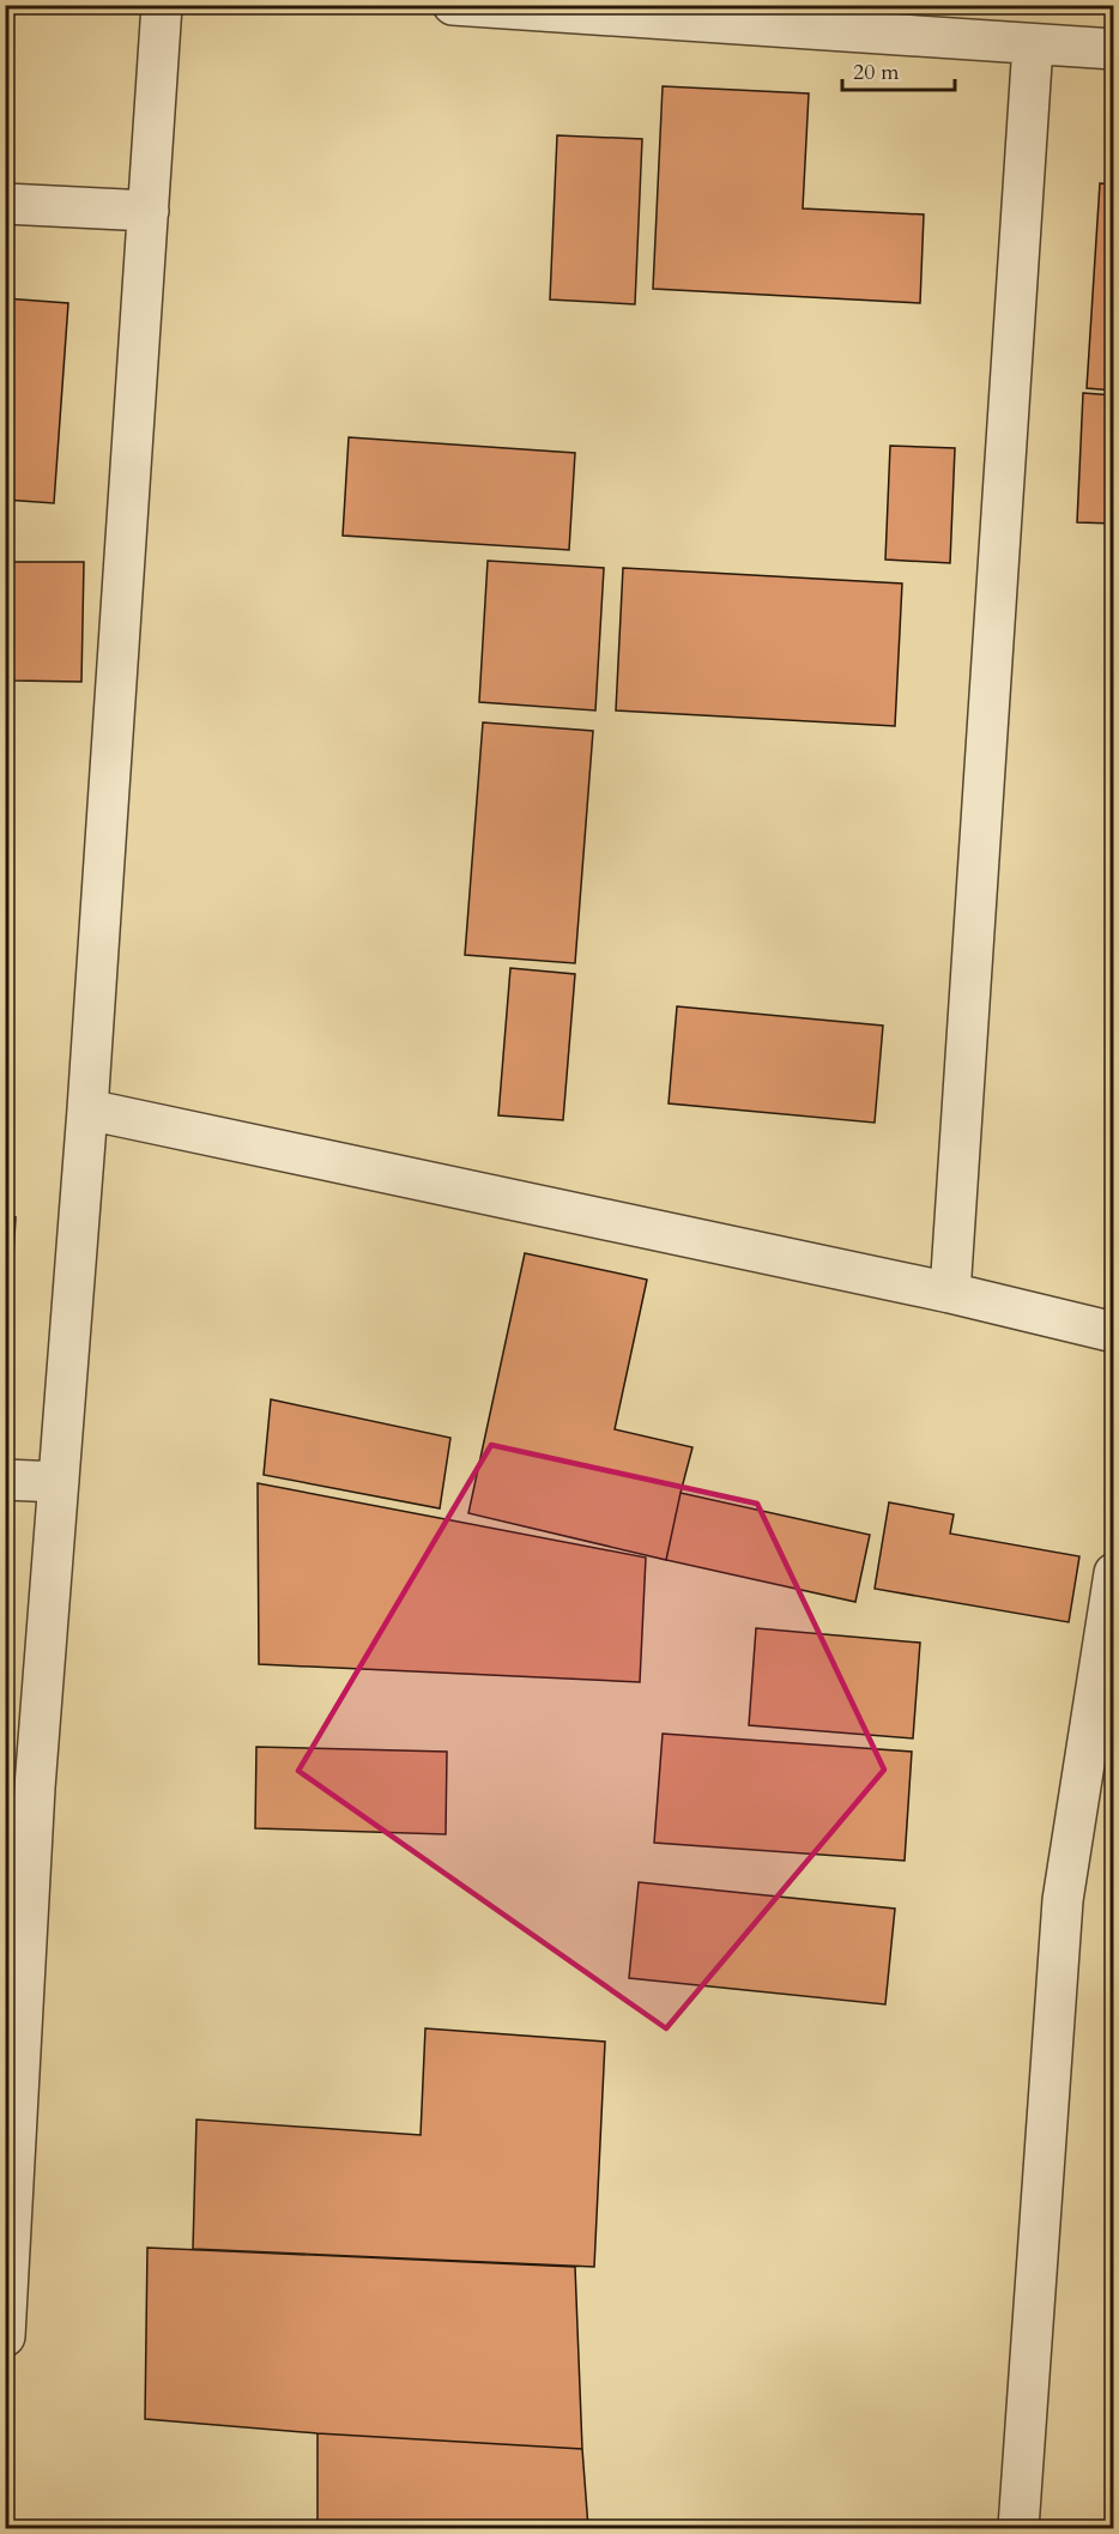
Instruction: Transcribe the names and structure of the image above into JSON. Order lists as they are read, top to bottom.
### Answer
{
  "scale_bar": "20 m"
}
